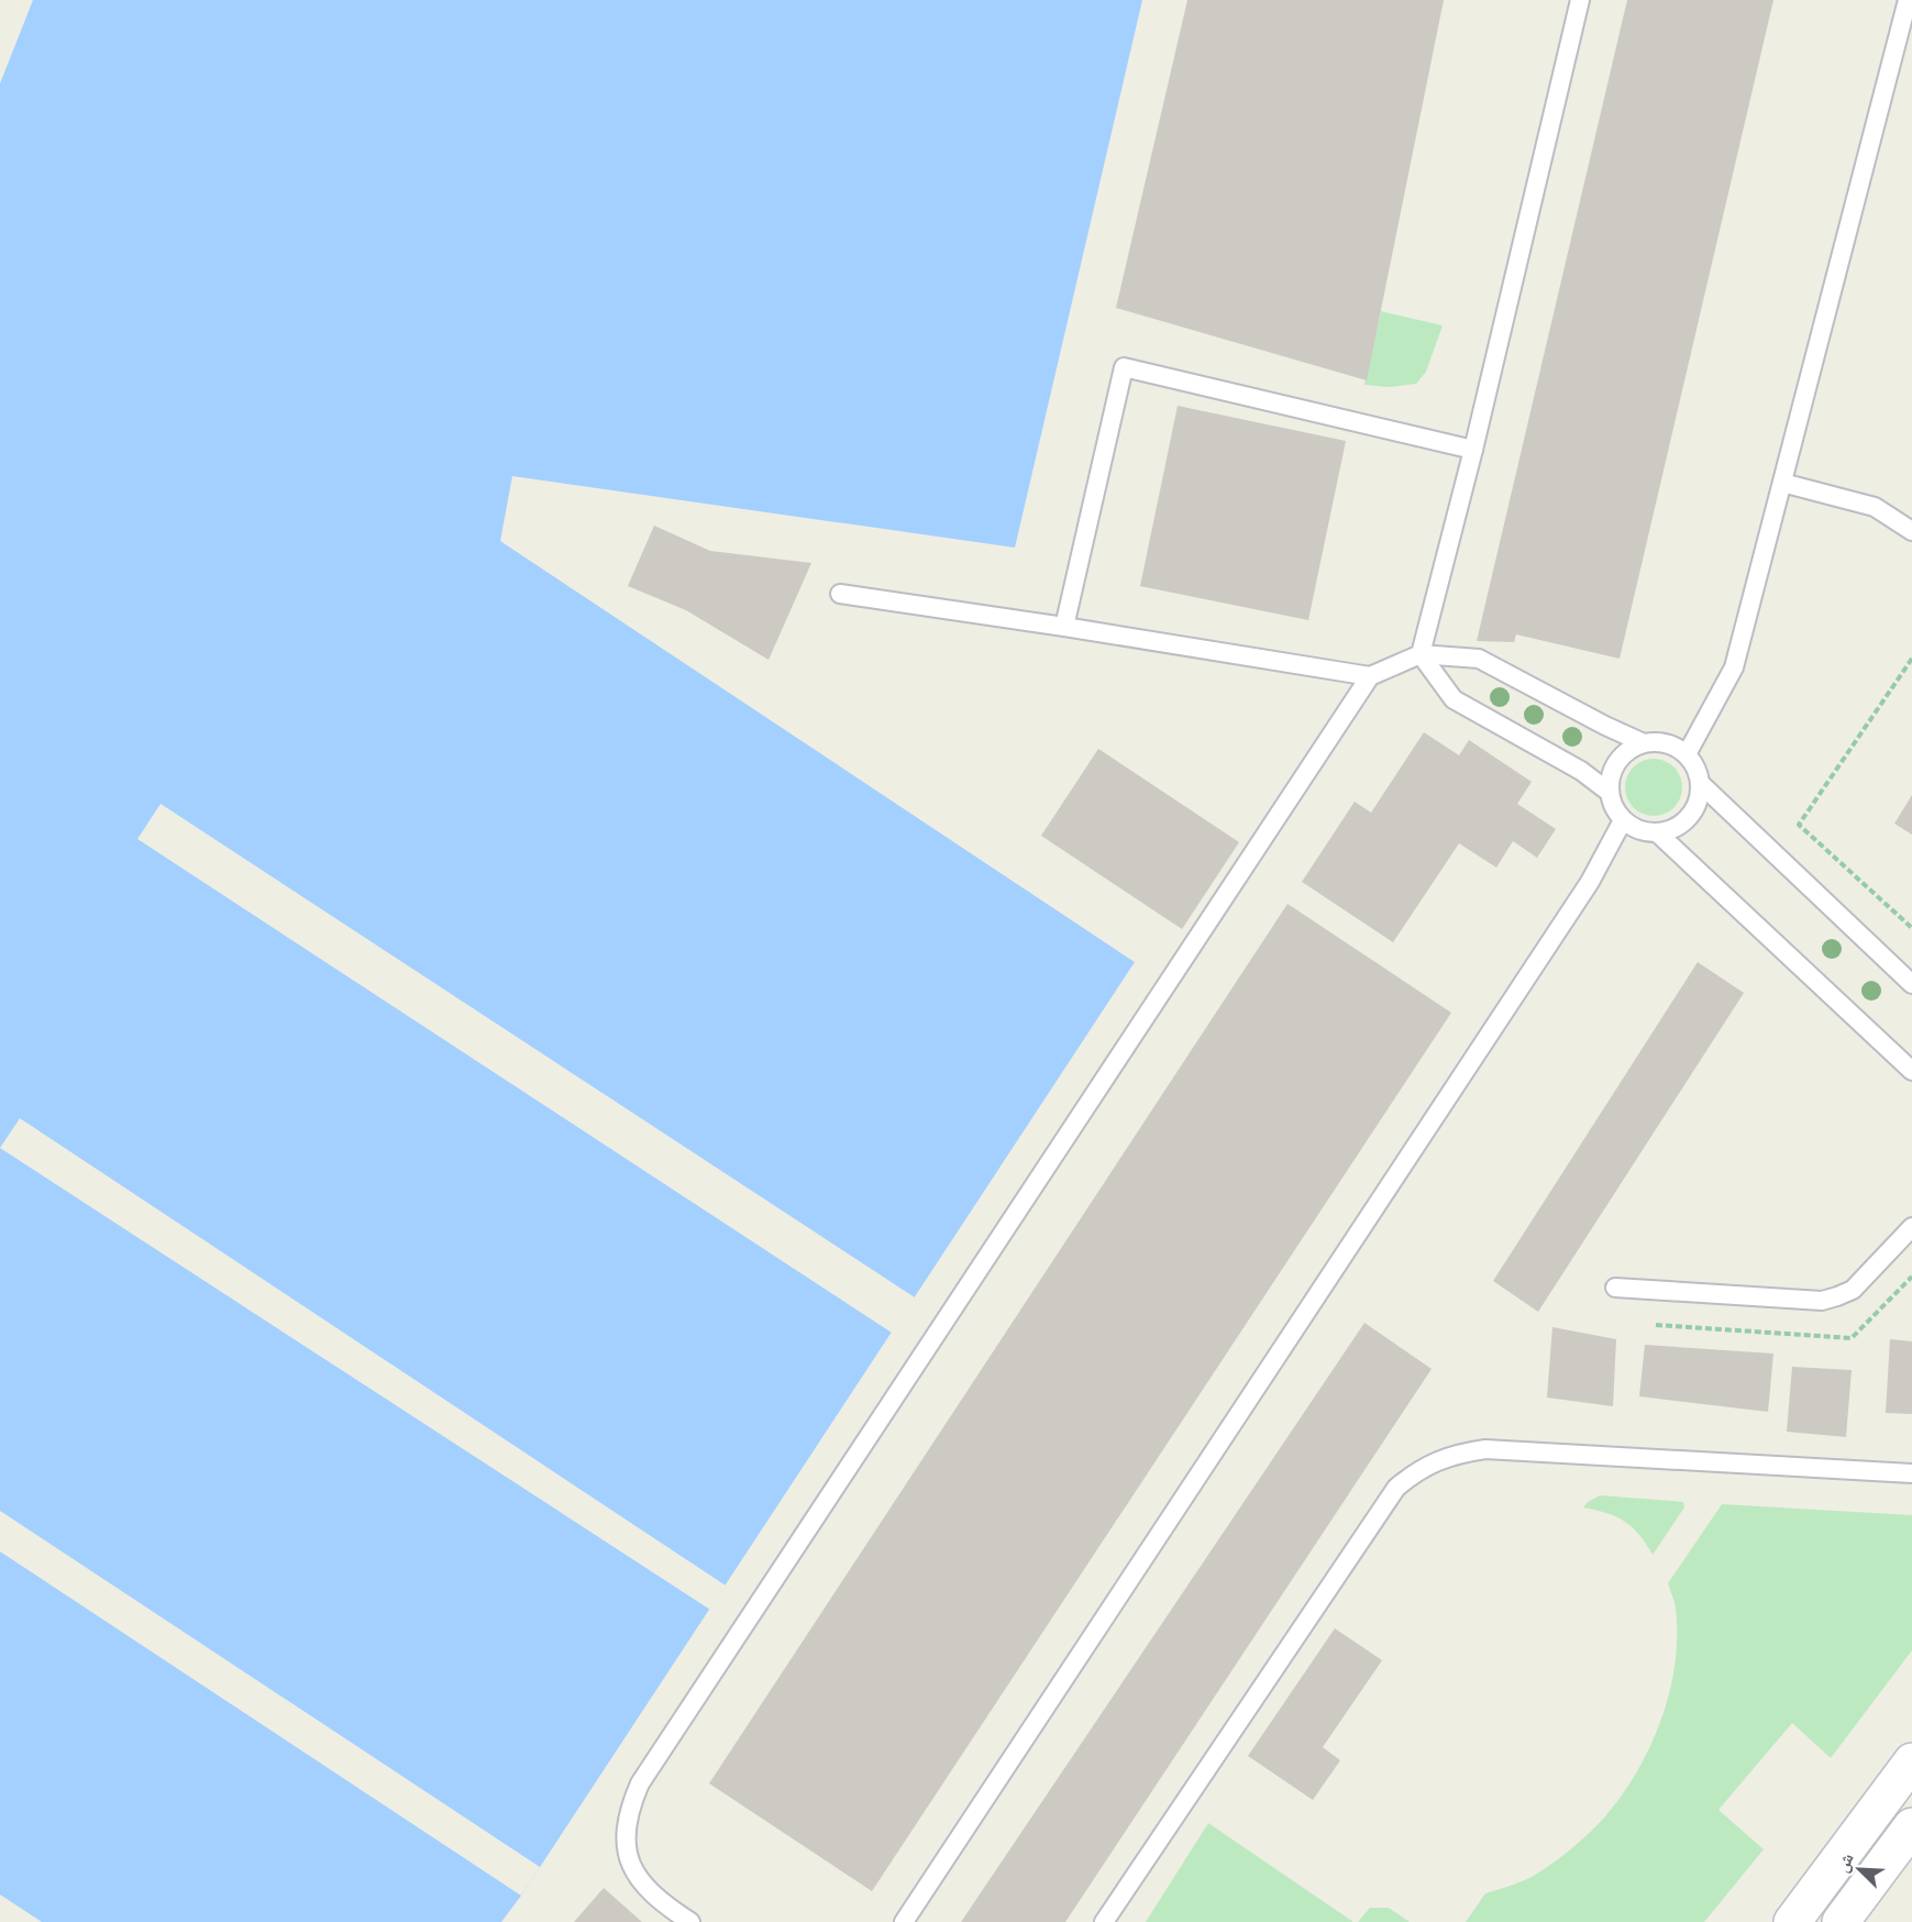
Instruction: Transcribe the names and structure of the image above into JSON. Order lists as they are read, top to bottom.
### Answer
{
  "north": "top left"
}
